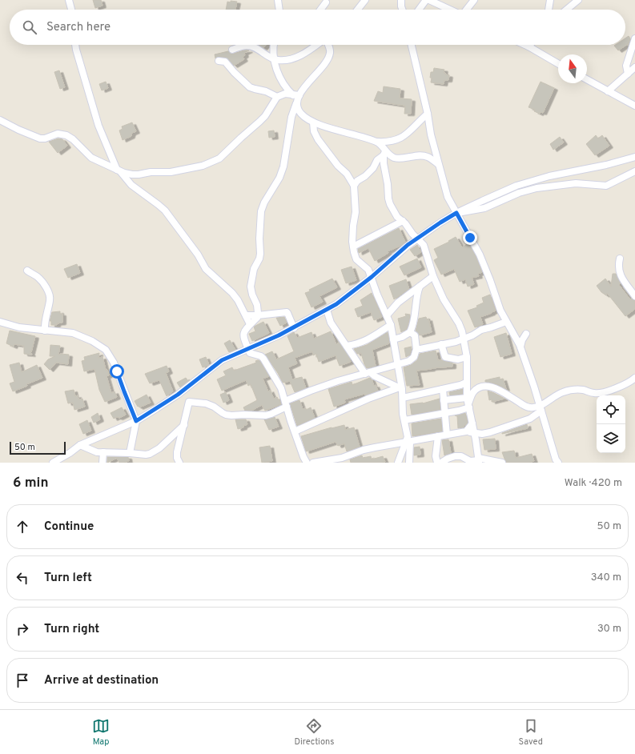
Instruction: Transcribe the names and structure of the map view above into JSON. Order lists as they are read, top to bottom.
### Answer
{
  "scale_bar": "50 m",
  "north": "top",
  "page": {
    "search": "Search here",
    "scale": "50 m",
    "heading": ["6 min", "Walk · 420 m"],
    "list": [
      ["Continue", "50 m"],
      ["Turn left", "340 m"],
      ["Turn right", "30 m"],
      "Arrive at destination"
    ],
    "nav": ["Map", "Directions", "Saved"]
  }
}
